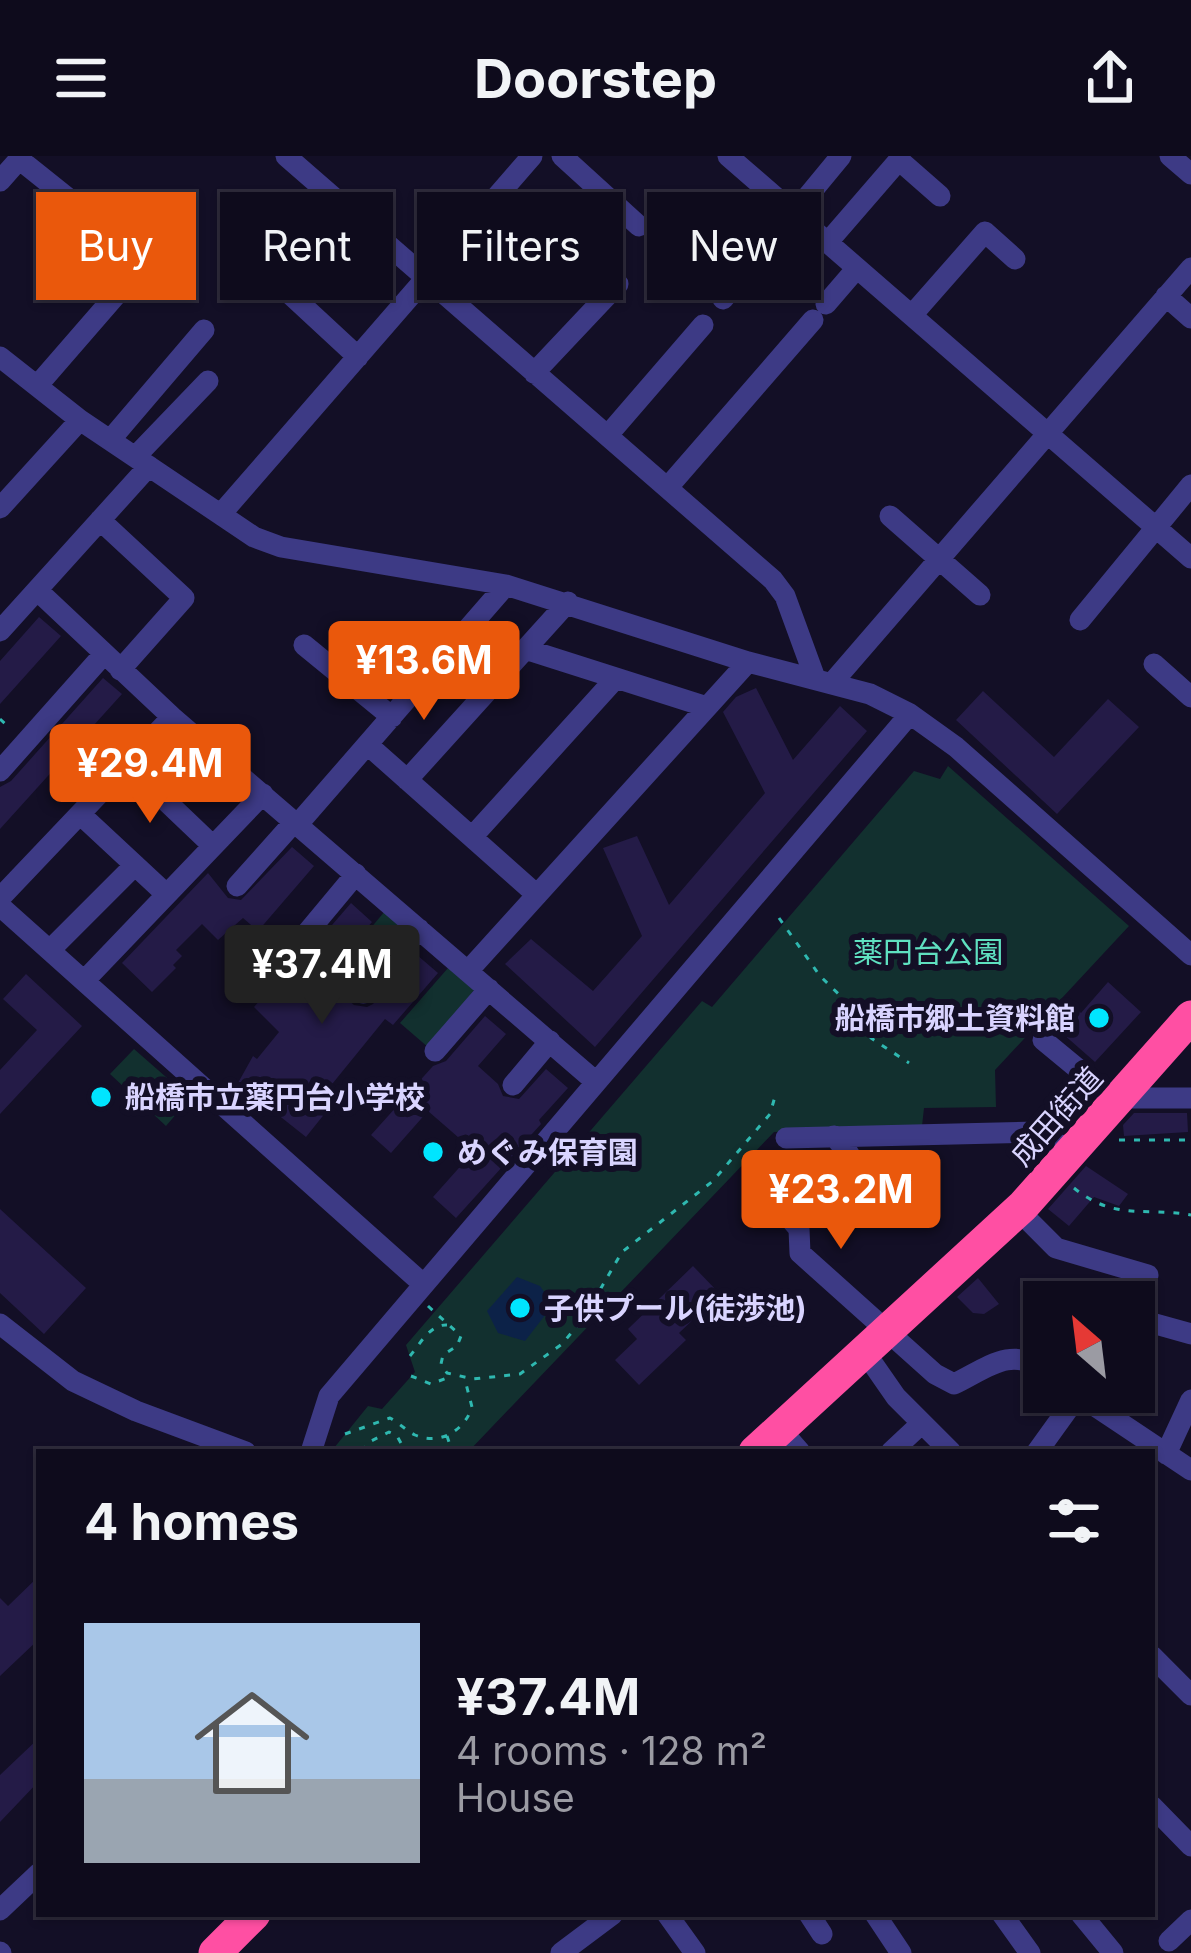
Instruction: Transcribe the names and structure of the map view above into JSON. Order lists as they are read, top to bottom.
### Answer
{
  "streets": {
    "highway": ["成田街道"]
  },
  "parks": ["薬円台公園"],
  "places": [
    "船橋市郷土資料館",
    "船橋市立薬円台小学校",
    "めぐみ保育園",
    "子供プール(徒渉池)"
  ],
  "north": "top left",
  "page": {
    "header": "Doorstep",
    "chip": [
      "Buy",
      "Rent",
      "Filters",
      "New"
    ],
    "price": [
      "¥13.6M",
      "¥29.4M",
      "¥37.4M",
      "¥23.2M"
    ],
    "heading": "4 homes",
    "list": [
      {
        "name": "¥37.4M",
        "note": "4 rooms · 128 m² · House"
      }
    ]
  }
}
